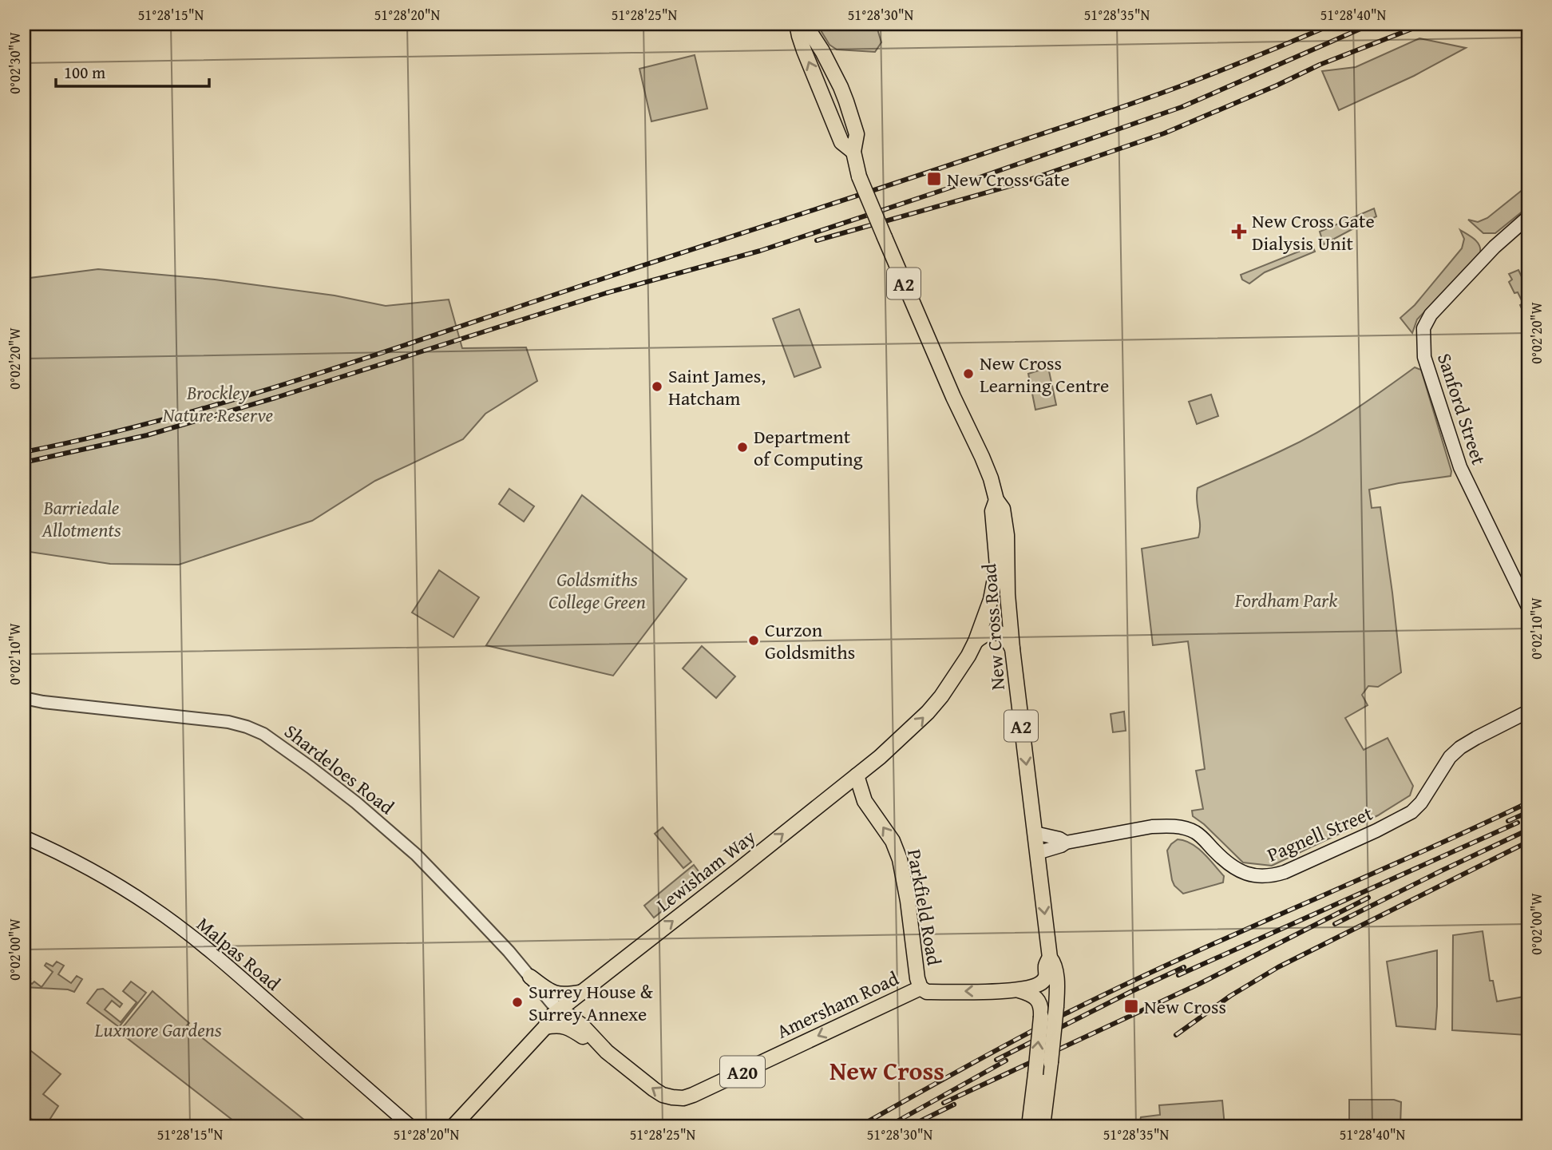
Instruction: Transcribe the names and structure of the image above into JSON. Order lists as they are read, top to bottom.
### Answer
{
  "streets": {
    "highway": [
      "A2",
      "New Cross Road",
      "Lewisham Way",
      "Parkfield Road",
      "Amersham Road",
      "A20"
    ],
    "main road": ["Sanford Street", "Pagnell Street", "Malpas Road"],
    "street": ["Shardeloes Road"]
  },
  "crossings": [
    ["New Cross Road", "Pagnell Street"],
    ["New Cross Road", "Lewisham Way"],
    ["New Cross Road", "Amersham Road"],
    ["Shardeloes Road", "Lewisham Way"],
    ["Shardeloes Road", "Amersham Road"],
    ["Lewisham Way", "Parkfield Road"],
    ["Lewisham Way", "Amersham Road"],
    ["Parkfield Road", "Amersham Road"]
  ],
  "one_way": ["Lewisham Way", "Parkfield Road", "Amersham Road"],
  "districts": ["New Cross"],
  "parks": [
    "Brockley Nature Reserve",
    "Barriedale Allotments",
    "Goldsmiths College Green",
    "Fordham Park",
    "Luxmore Gardens"
  ],
  "places": {
    "transit": ["New Cross Gate", "New Cross"],
    "health": ["New Cross Gate Dialysis Unit"],
    "other": [
      "New Cross Learning Centre",
      "Saint James, Hatcham",
      "Department of Computing",
      "Curzon Goldsmiths",
      "Surrey House & Surrey Annexe"
    ]
  },
  "scale_bar": "100 m",
  "coordinates": [
    "51°28'15\"N",
    "51°28'20\"N",
    "51°28'25\"N",
    "51°28'30\"N",
    "51°28'35\"N",
    "51°28'40\"N",
    "0°02'30\"W",
    "0°02'20\"W",
    "0°02'10\"W",
    "0°02'00\"W"
  ]
}
